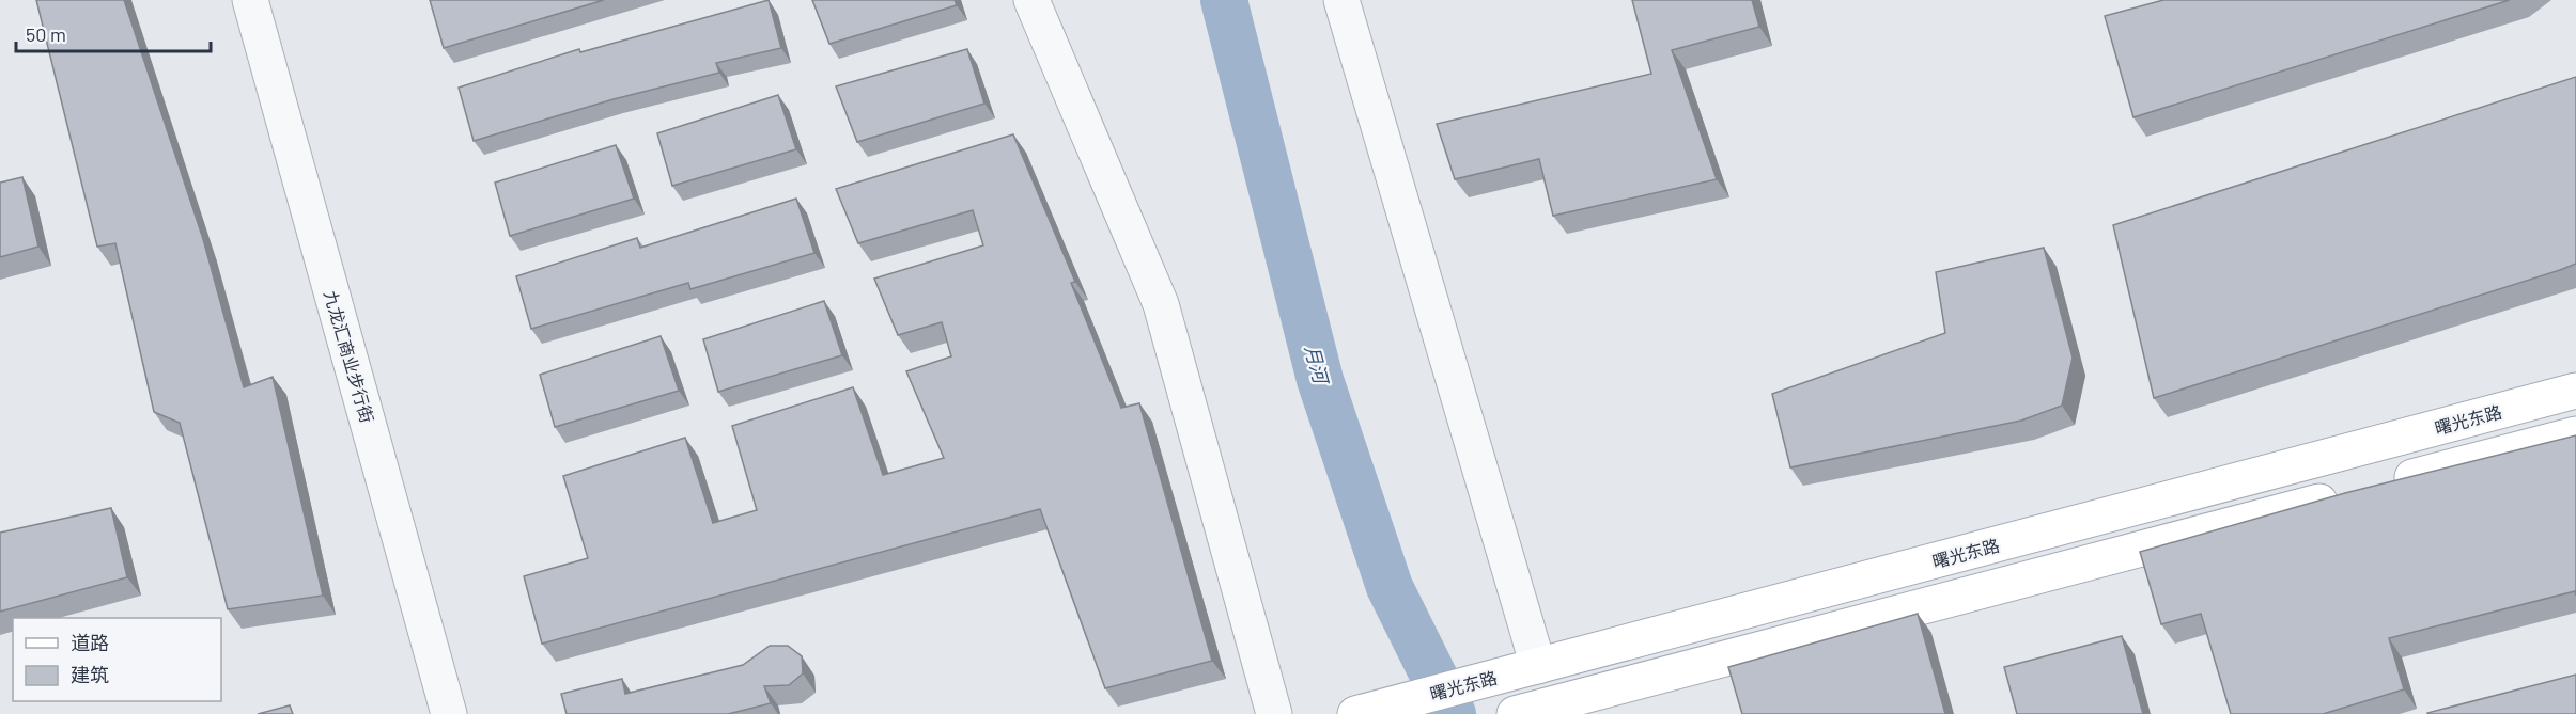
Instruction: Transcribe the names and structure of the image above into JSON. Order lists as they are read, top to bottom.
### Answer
{
  "streets": {
    "main road": ["曙光东路"],
    "street": ["九龙汇商业步行街"]
  },
  "water": ["月河"],
  "legend": ["道路", "建筑"],
  "scale_bar": "50 m"
}
